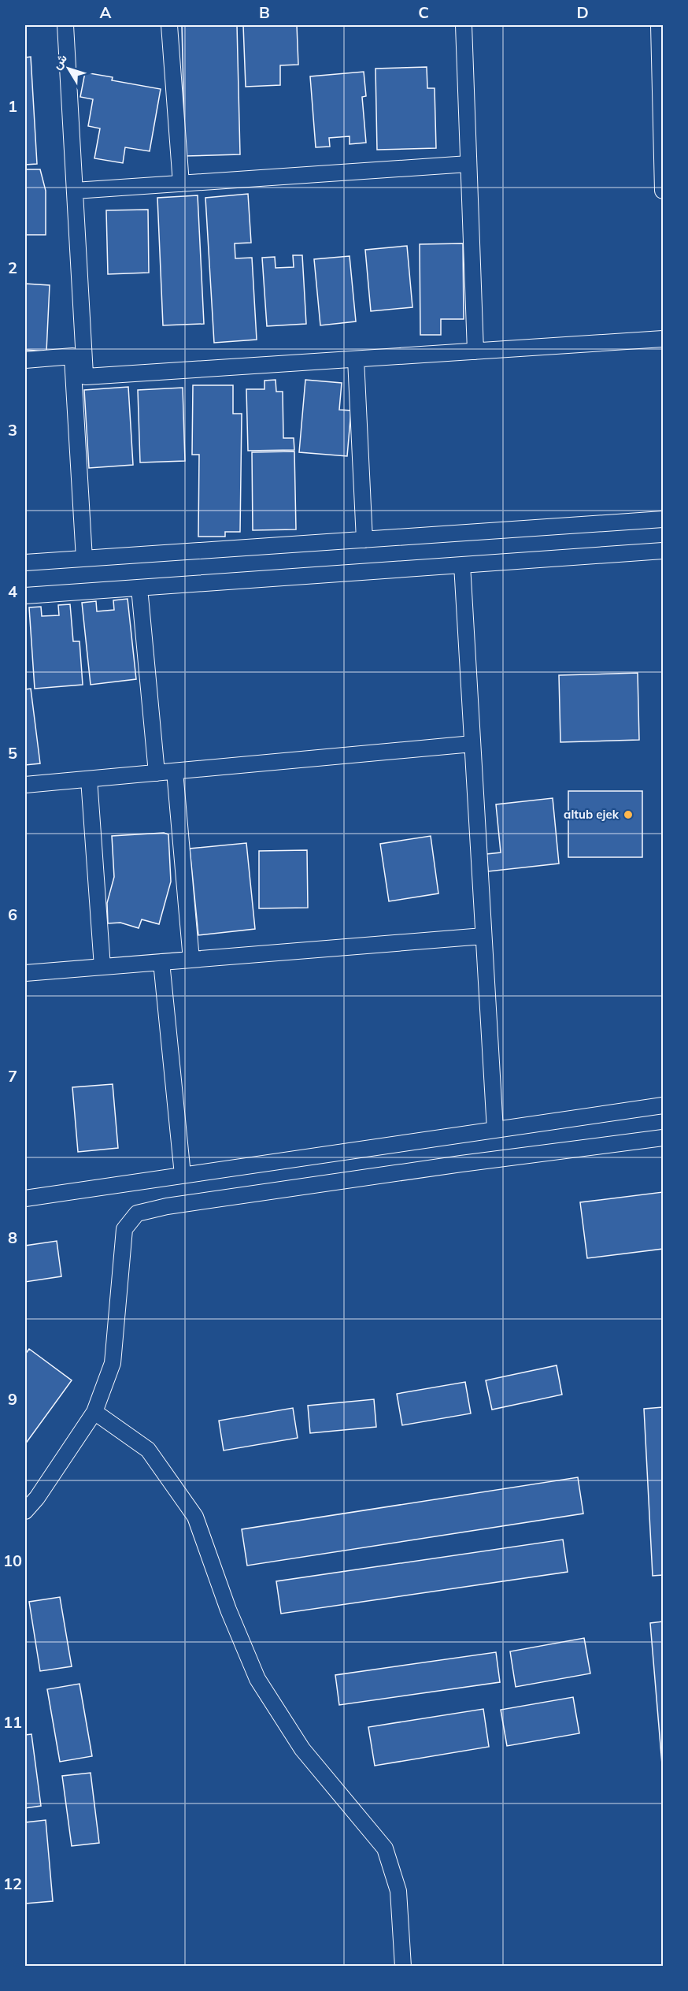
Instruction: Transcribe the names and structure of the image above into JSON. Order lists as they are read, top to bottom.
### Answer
{
  "places": ["altub ejek"],
  "north": "top left",
  "grid": {
    "columns": [
      "A",
      "B",
      "C",
      "D"
    ],
    "rows": [
      "1",
      "2",
      "3",
      "4",
      "5",
      "6",
      "7",
      "8",
      "9",
      "10",
      "11",
      "12"
    ]
  }
}
